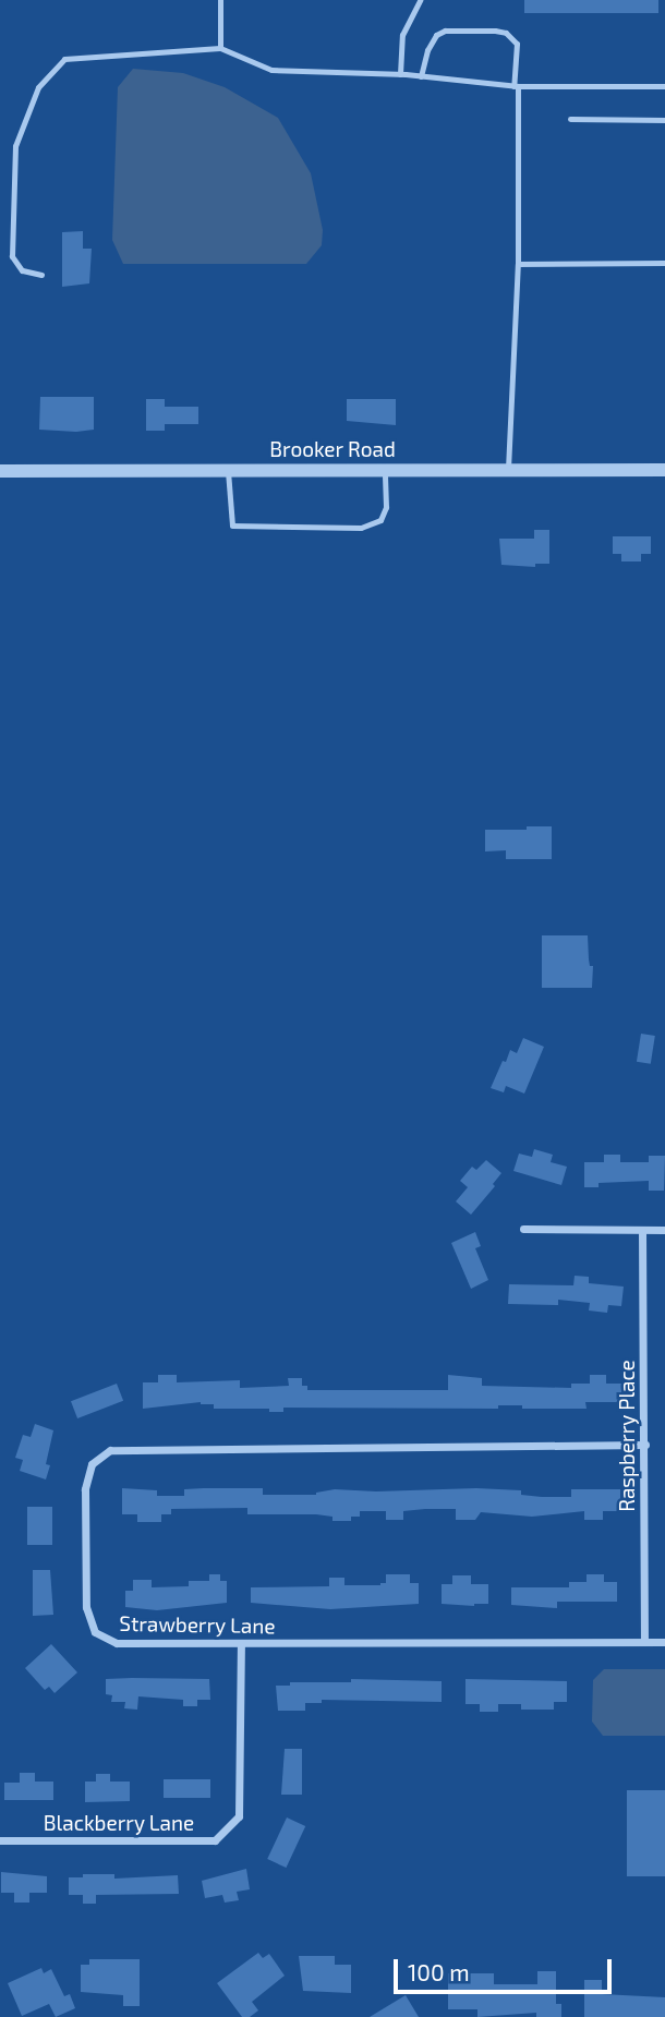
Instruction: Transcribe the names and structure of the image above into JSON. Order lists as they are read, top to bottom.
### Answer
{
  "streets": {
    "street": [
      "Brooker Road",
      "Raspberry Place",
      "Strawberry Lane",
      "Blackberry Lane"
    ]
  },
  "crossings": [
    ["Raspberry Place", "Strawberry Lane"],
    ["Strawberry Lane", "Blackberry Lane"]
  ],
  "scale_bar": "100 m"
}
